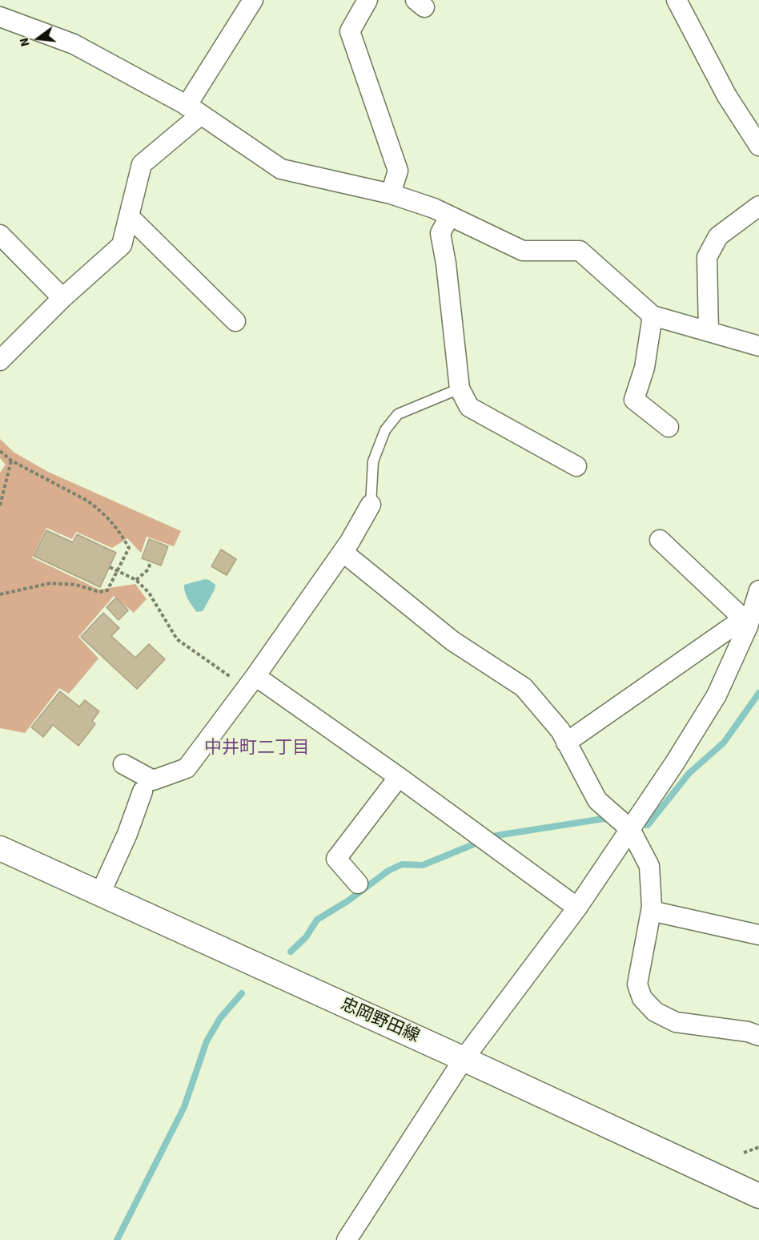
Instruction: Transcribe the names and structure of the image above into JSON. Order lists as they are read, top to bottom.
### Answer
{
  "streets": {
    "street": ["忠岡野田線"]
  },
  "districts": ["中井町二丁目"],
  "north": "left"
}
